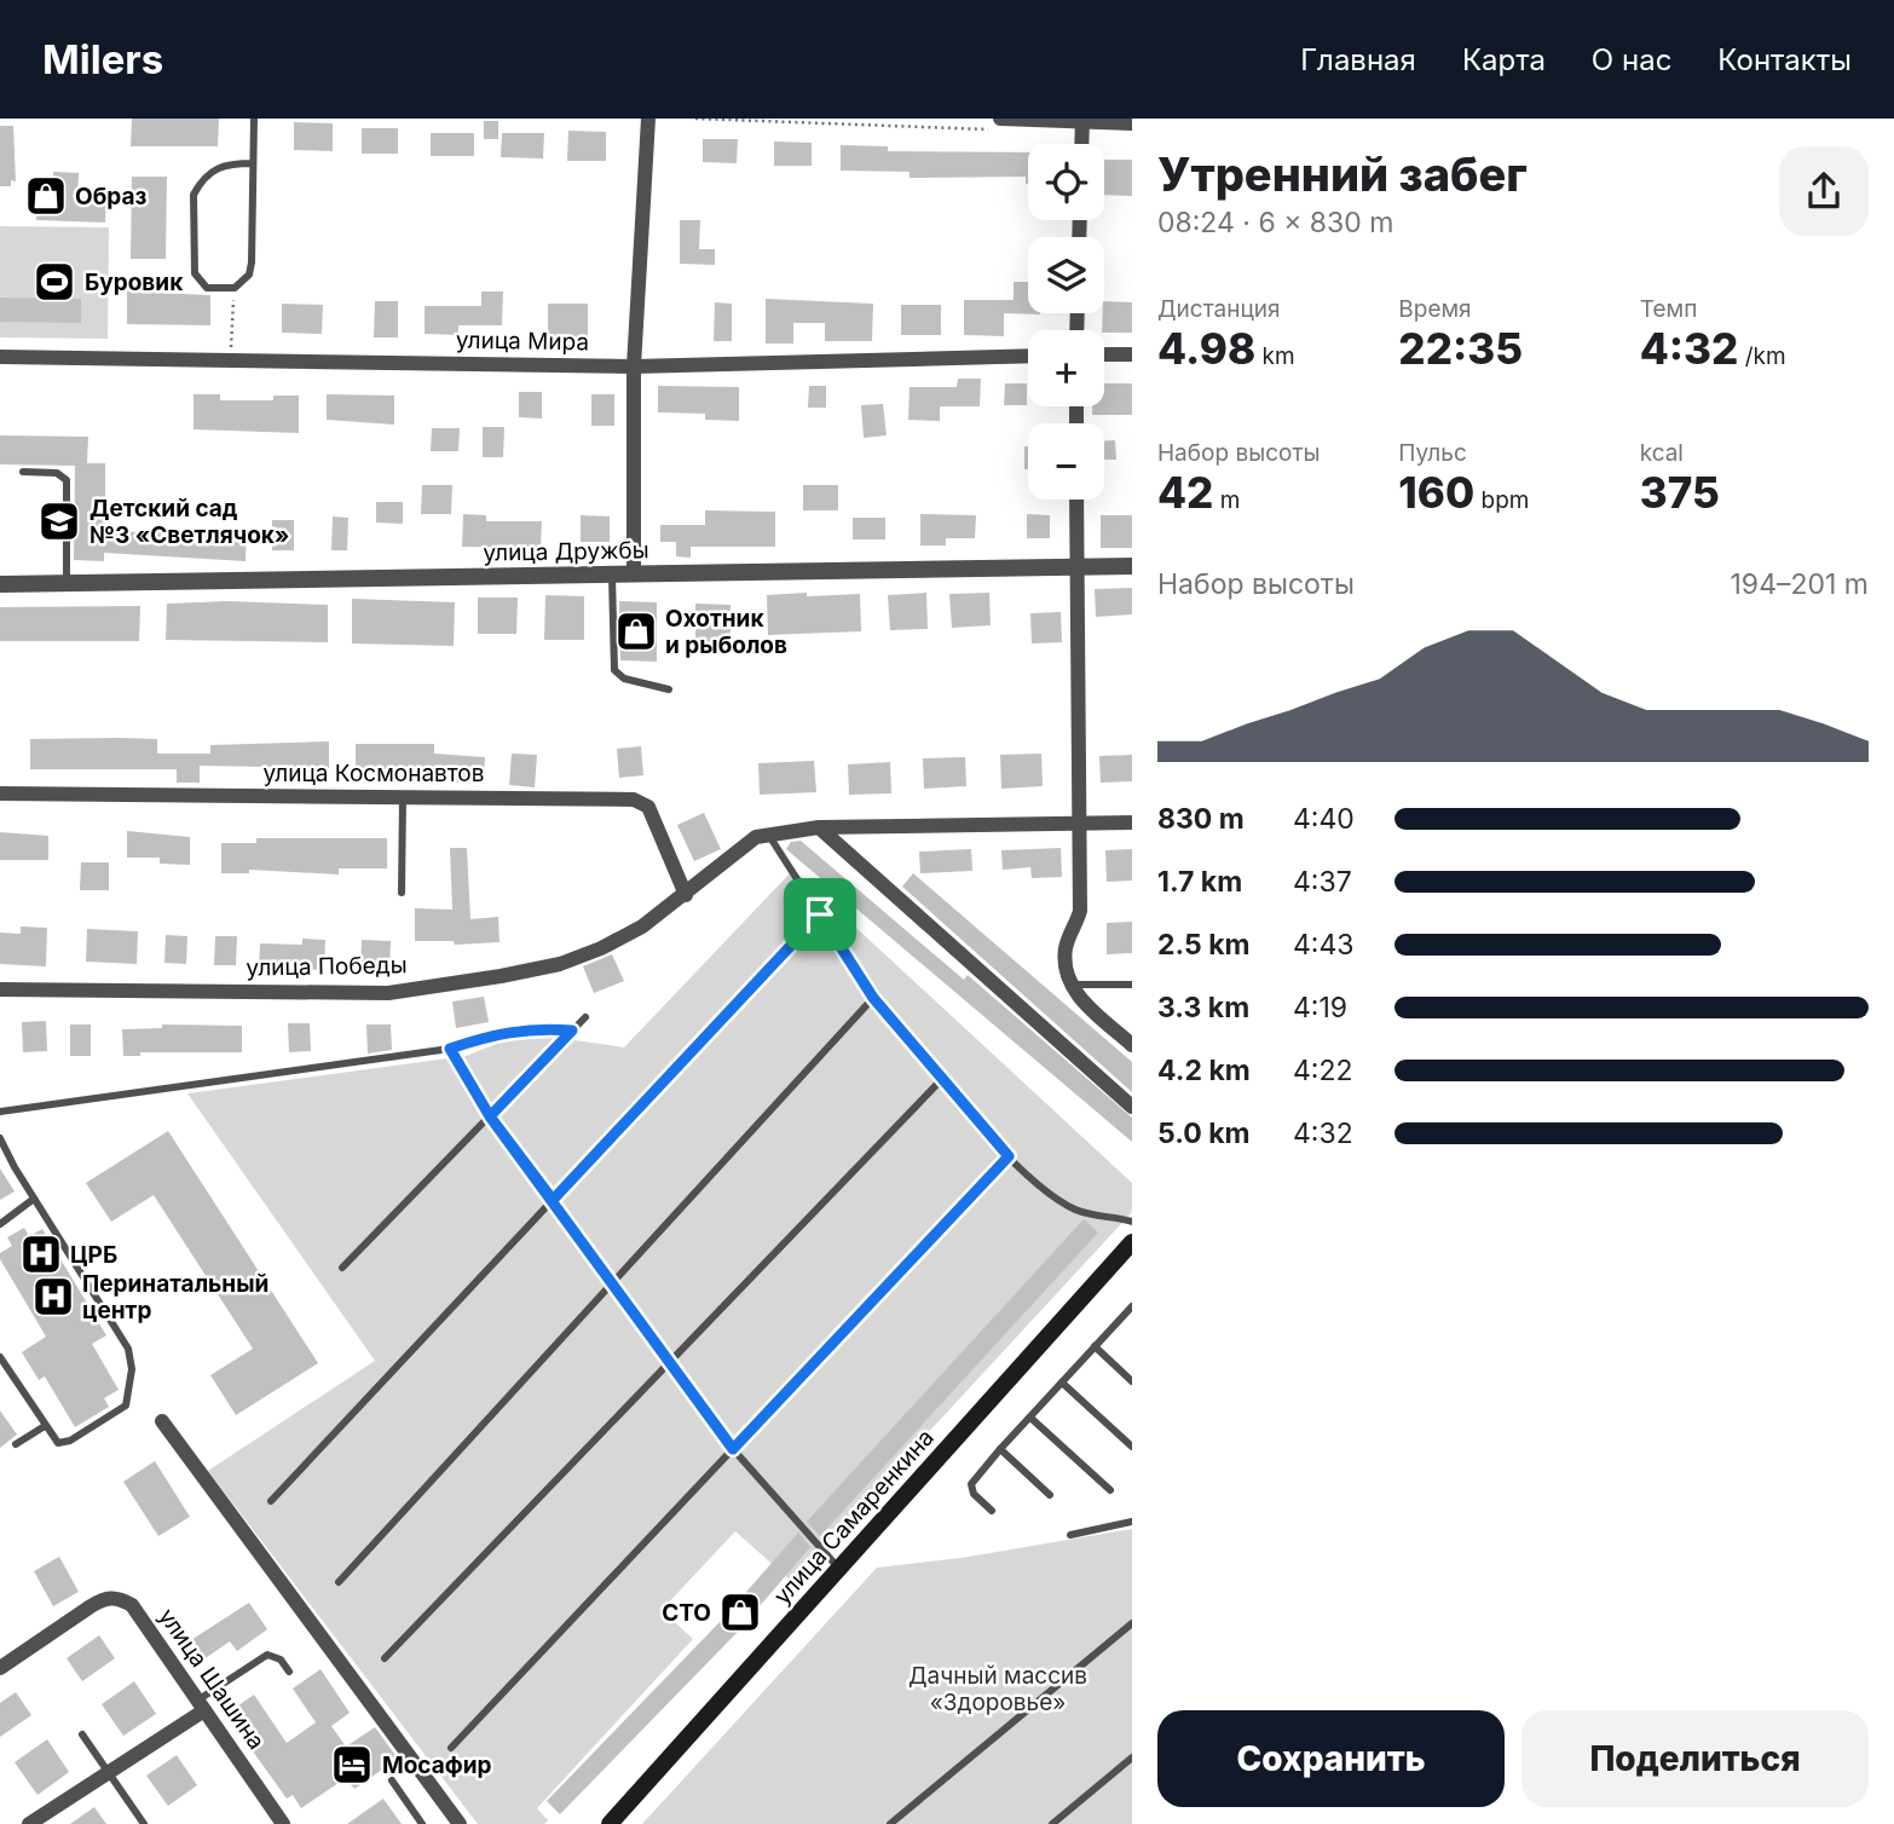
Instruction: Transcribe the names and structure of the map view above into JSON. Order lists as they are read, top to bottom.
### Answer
{
  "streets": {
    "main road": ["улица Самаренкина"],
    "street": [
      "улица Мира",
      "улица Дружбы",
      "улица Космонавтов",
      "улица Победы",
      "улица Шашина"
    ]
  },
  "crossings": [
    ["улица Космонавтов", "улица Победы"]
  ],
  "parks": ["Дачный массив «Здоровье»"],
  "places": {
    "shop": ["Образ", "Охотник и рыболов", "СТО"],
    "sports": ["Буровик"],
    "school or university": ["Детский сад №3 «Светлячок»"],
    "hospital": ["ЦРБ", "Перинатальный центр"],
    "hotel": ["Мосафир"]
  },
  "page": {
    "header": "Milers",
    "nav": [
      "Главная",
      "Карта",
      "О нас",
      "Контакты"
    ],
    "heading": ["Утренний забег", "08:24 · 6 × 830 m"],
    "map_buttons": ["+", "−"],
    "stats": [
      ["Дистанция", "4.98 km"],
      ["Время", "22:35"],
      ["Темп", "4:32 /km"],
      ["Набор высоты", "42 m"],
      ["Пульс", "160 bpm"],
      ["kcal", "375"]
    ],
    "chart": ["Набор высоты", "194–201 m"],
    "list": [
      {
        "name": "830 m",
        "note": "4:40"
      },
      {
        "name": "1.7 km",
        "note": "4:37"
      },
      {
        "name": "2.5 km",
        "note": "4:43"
      },
      {
        "name": "3.3 km",
        "note": "4:19"
      },
      {
        "name": "4.2 km",
        "note": "4:22"
      },
      {
        "name": "5.0 km",
        "note": "4:32"
      }
    ],
    "buttons": ["Сохранить", "Поделиться"]
  }
}
